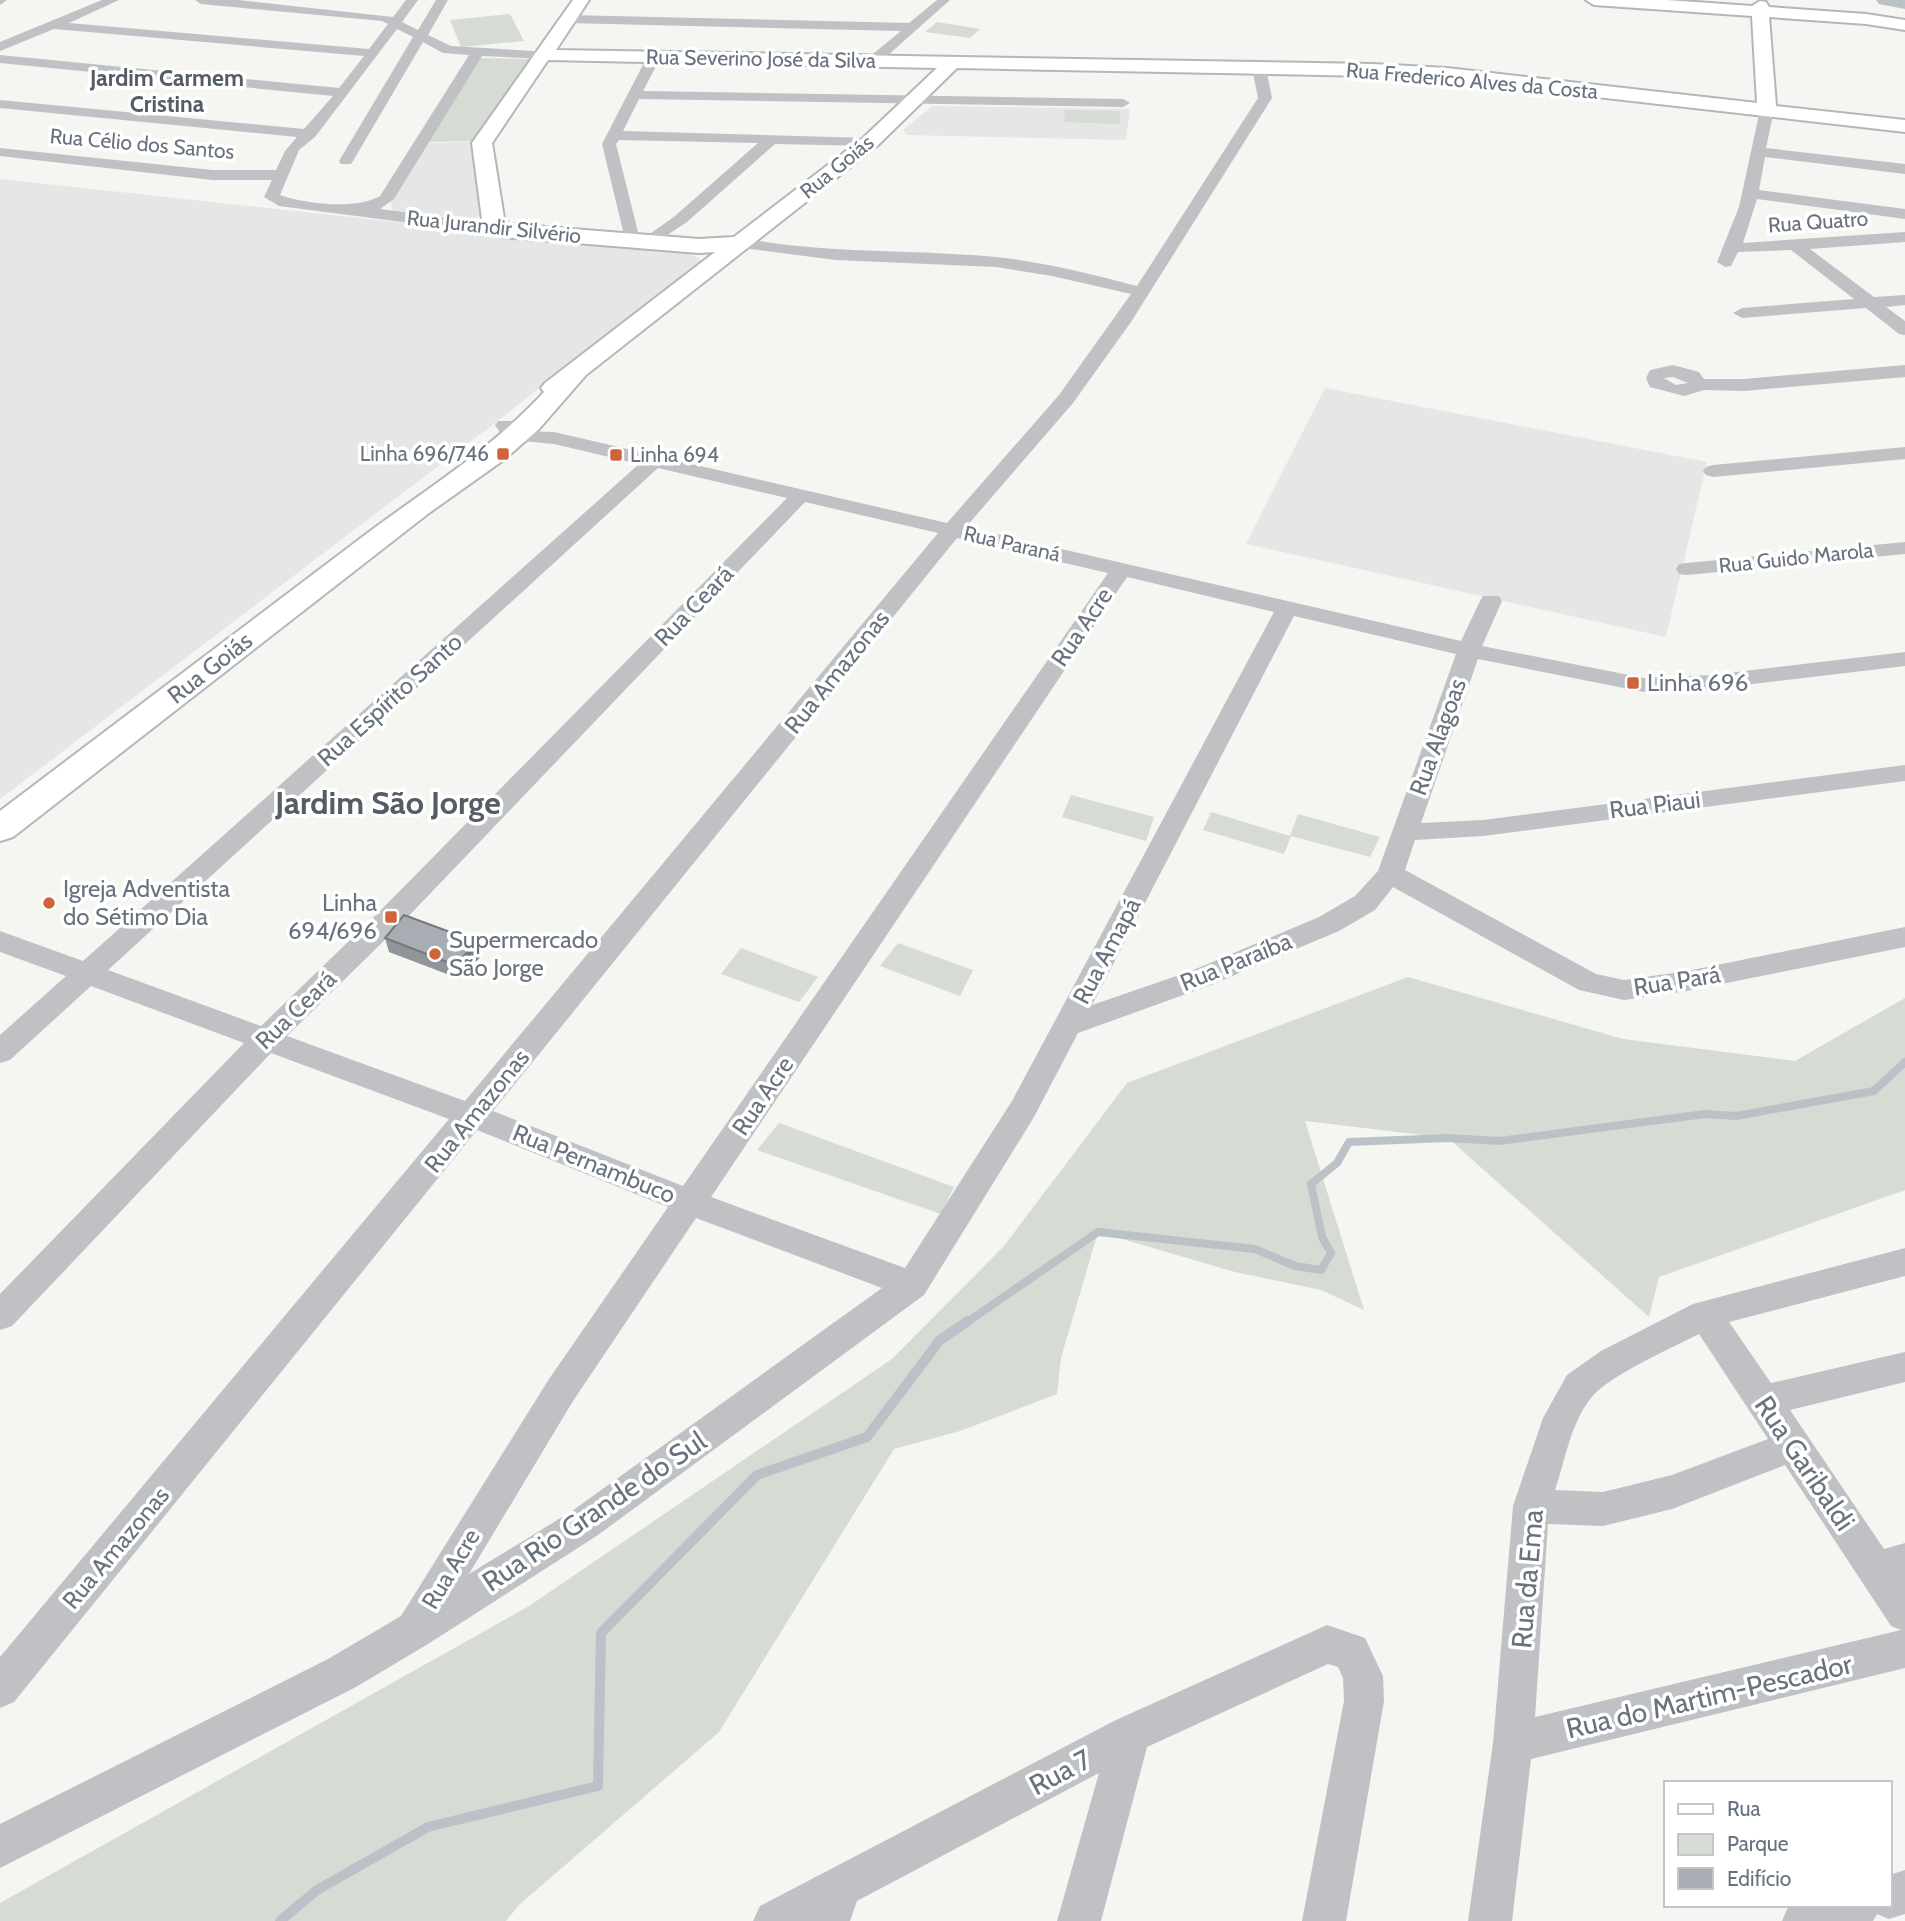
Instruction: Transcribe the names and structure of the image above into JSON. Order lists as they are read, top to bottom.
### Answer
{
  "streets": {
    "main road": [
      "Rua Severino José da Silva",
      "Rua Frederico Alves da Costa",
      "Rua Goiás",
      "Rua Jurandir Silvério"
    ],
    "street": [
      "Rua Célio dos Santos",
      "Rua Quatro",
      "Rua Paraná",
      "Rua Guido Marola",
      "Rua Ceará",
      "Rua Acre",
      "Rua Amazonas",
      "Rua Espírito Santo",
      "Rua Alagoas",
      "Rua Piaui",
      "Rua Amapá",
      "Rua Paraíba",
      "Rua Pará",
      "Rua Pernambuco",
      "Rua Garibaldi",
      "Rua Rio Grande do Sul",
      "Rua da Ema",
      "Rua do Martim-Pescador",
      "Rua 7"
    ]
  },
  "crossings": [
    ["Rua Severino José da Silva", "Rua Frederico Alves da Costa"],
    ["Rua Severino José da Silva", "Rua Goiás"],
    ["Rua Frederico Alves da Costa", "Rua Goiás"],
    ["Rua Frederico Alves da Costa", "Rua Amazonas"],
    ["Rua Célio dos Santos", "Rua Jurandir Silvério"],
    ["Rua Goiás", "Rua Jurandir Silvério"],
    ["Rua Goiás", "Rua Paraná"],
    ["Rua Paraná", "Rua Ceará"],
    ["Rua Paraná", "Rua Acre"],
    ["Rua Paraná", "Rua Amazonas"],
    ["Rua Paraná", "Rua Espírito Santo"],
    ["Rua Paraná", "Rua Alagoas"],
    ["Rua Paraná", "Rua Amapá"],
    ["Rua Ceará", "Rua Pernambuco"],
    ["Rua Acre", "Rua Pernambuco"],
    ["Rua Acre", "Rua Rio Grande do Sul"],
    ["Rua Amazonas", "Rua Pernambuco"],
    ["Rua Espírito Santo", "Rua Pernambuco"],
    ["Rua Alagoas", "Rua Piaui"],
    ["Rua Alagoas", "Rua Paraíba"],
    ["Rua Alagoas", "Rua Pará"],
    ["Rua Amapá", "Rua Paraíba"],
    ["Rua Amapá", "Rua Pernambuco"],
    ["Rua Amapá", "Rua Rio Grande do Sul"],
    ["Rua Paraíba", "Rua Pará"],
    ["Rua Pernambuco", "Rua Rio Grande do Sul"],
    ["Rua Garibaldi", "Rua da Ema"],
    ["Rua da Ema", "Rua do Martim-Pescador"]
  ],
  "districts": ["Jardim Carmem Cristina", "Jardim São Jorge"],
  "places": {
    "transit": [
      "Linha 696/746",
      "Linha 694",
      "Linha 696",
      "Linha 694/696"
    ],
    "other": ["Igreja Adventista do Sétimo Dia", "Supermercado São Jorge"]
  },
  "legend": ["Rua", "Parque", "Edifício"]
}
